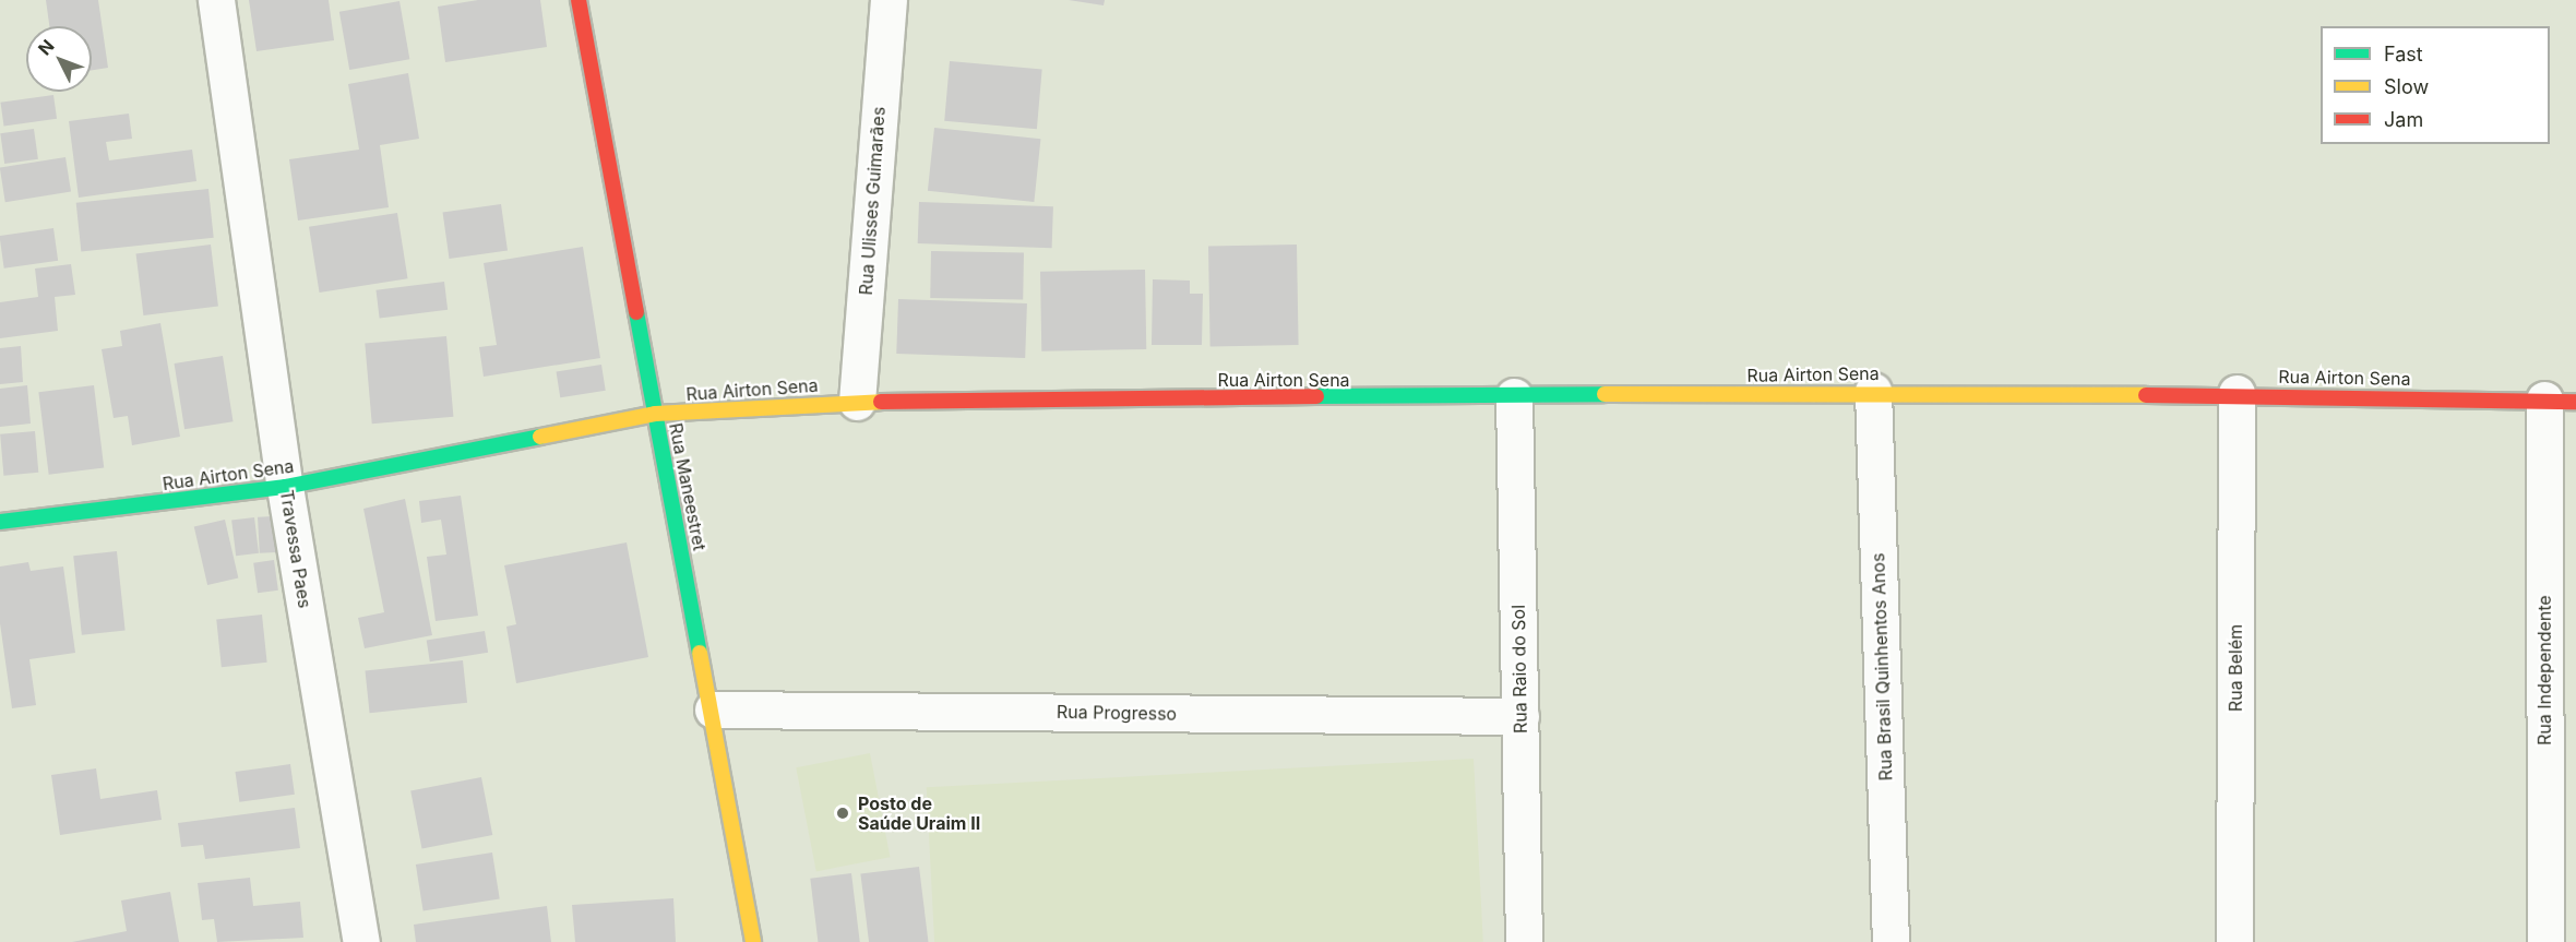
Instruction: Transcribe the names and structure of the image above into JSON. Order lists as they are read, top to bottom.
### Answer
{
  "streets": {
    "street": [
      "Rua Ulisses Guimarães",
      "Rua Airton Sena",
      "Rua Maneestret",
      "Travessa Paes",
      "Rua Brasil Quinhentos Anos",
      "Rua Belém",
      "Rua Raio do Sol",
      "Rua Independente",
      "Rua Progresso"
    ]
  },
  "crossings": [
    ["Rua Ulisses Guimarães", "Rua Airton Sena"],
    ["Rua Airton Sena", "Rua Maneestret"],
    ["Rua Airton Sena", "Travessa Paes"],
    ["Rua Airton Sena", "Rua Brasil Quinhentos Anos"],
    ["Rua Airton Sena", "Rua Belém"],
    ["Rua Airton Sena", "Rua Raio do Sol"],
    ["Rua Airton Sena", "Rua Independente"],
    ["Rua Maneestret", "Rua Progresso"],
    ["Rua Raio do Sol", "Rua Progresso"]
  ],
  "places": ["Posto de Saúde Uraim II"],
  "legend": ["Fast", "Slow", "Jam"],
  "north": "top left"
}
